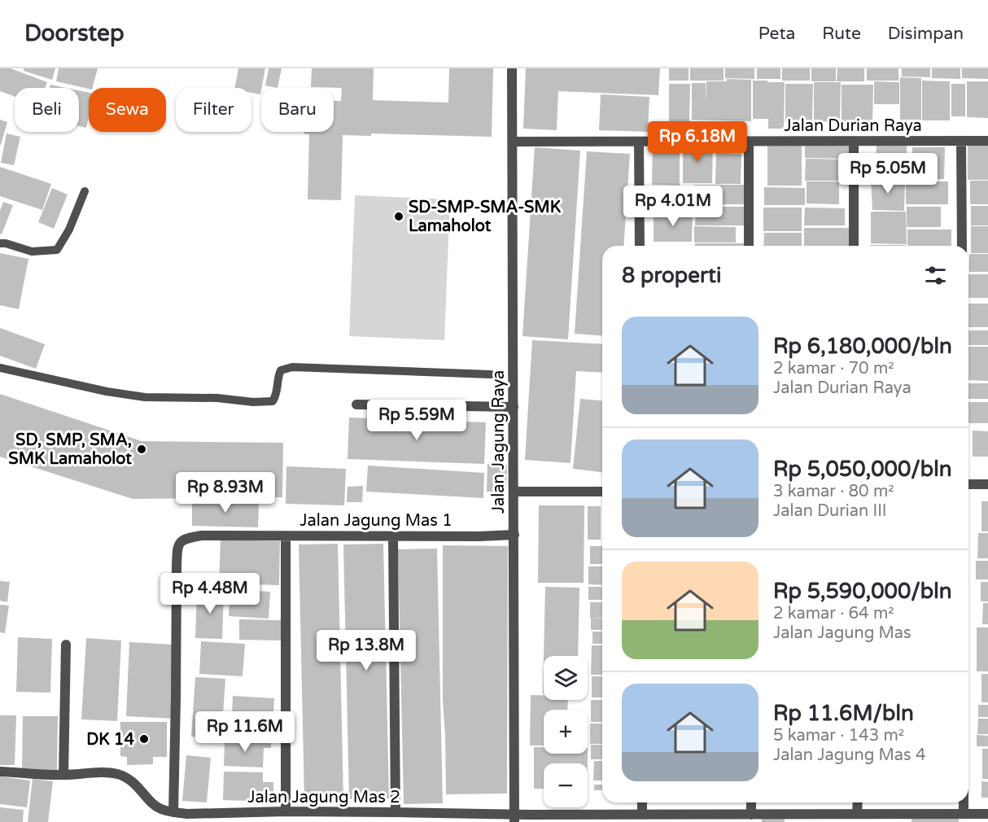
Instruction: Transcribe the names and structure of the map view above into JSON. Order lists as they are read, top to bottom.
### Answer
{
  "streets": {
    "street": [
      "Jalan Durian Raya",
      "Jalan Jagung Raya",
      "Jalan Jagung Mas 1",
      "Jalan Jagung Mas 2"
    ]
  },
  "crossings": [
    ["Jalan Durian Raya", "Jalan Jagung Raya"],
    ["Jalan Jagung Raya", "Jalan Jagung Mas 1"],
    ["Jalan Jagung Raya", "Jalan Jagung Mas 2"],
    ["Jalan Jagung Mas 1", "Jalan Jagung Mas 2"]
  ],
  "places": ["SD-SMP-SMA-SMK Lamaholot", "SD, SMP, SMA, SMK Lamaholot", "DK 14"],
  "page": {
    "header": "Doorstep",
    "nav": ["Peta", "Rute", "Disimpan"],
    "chip": [
      "Beli",
      "Sewa",
      "Filter",
      "Baru"
    ],
    "price": [
      "Rp 6.18M",
      "Rp 5.05M",
      "Rp 4.01M",
      "Rp 5.59M",
      "Rp 8.93M",
      "Rp 4.48M",
      "Rp 13.8M",
      "Rp 11.6M"
    ],
    "heading": "8 properti",
    "list": [
      {
        "name": "Rp 6,180,000/bln",
        "note": "2 kamar · 70 m² · Jalan Durian Raya"
      },
      {
        "name": "Rp 5,050,000/bln",
        "note": "3 kamar · 80 m² · Jalan Durian III"
      },
      {
        "name": "Rp 5,590,000/bln",
        "note": "2 kamar · 64 m² · Jalan Jagung Mas"
      },
      {
        "name": "Rp 11.6M/bln",
        "note": "5 kamar · 143 m² · Jalan Jagung Mas 4"
      }
    ],
    "map_buttons": ["+", "−"]
  }
}
